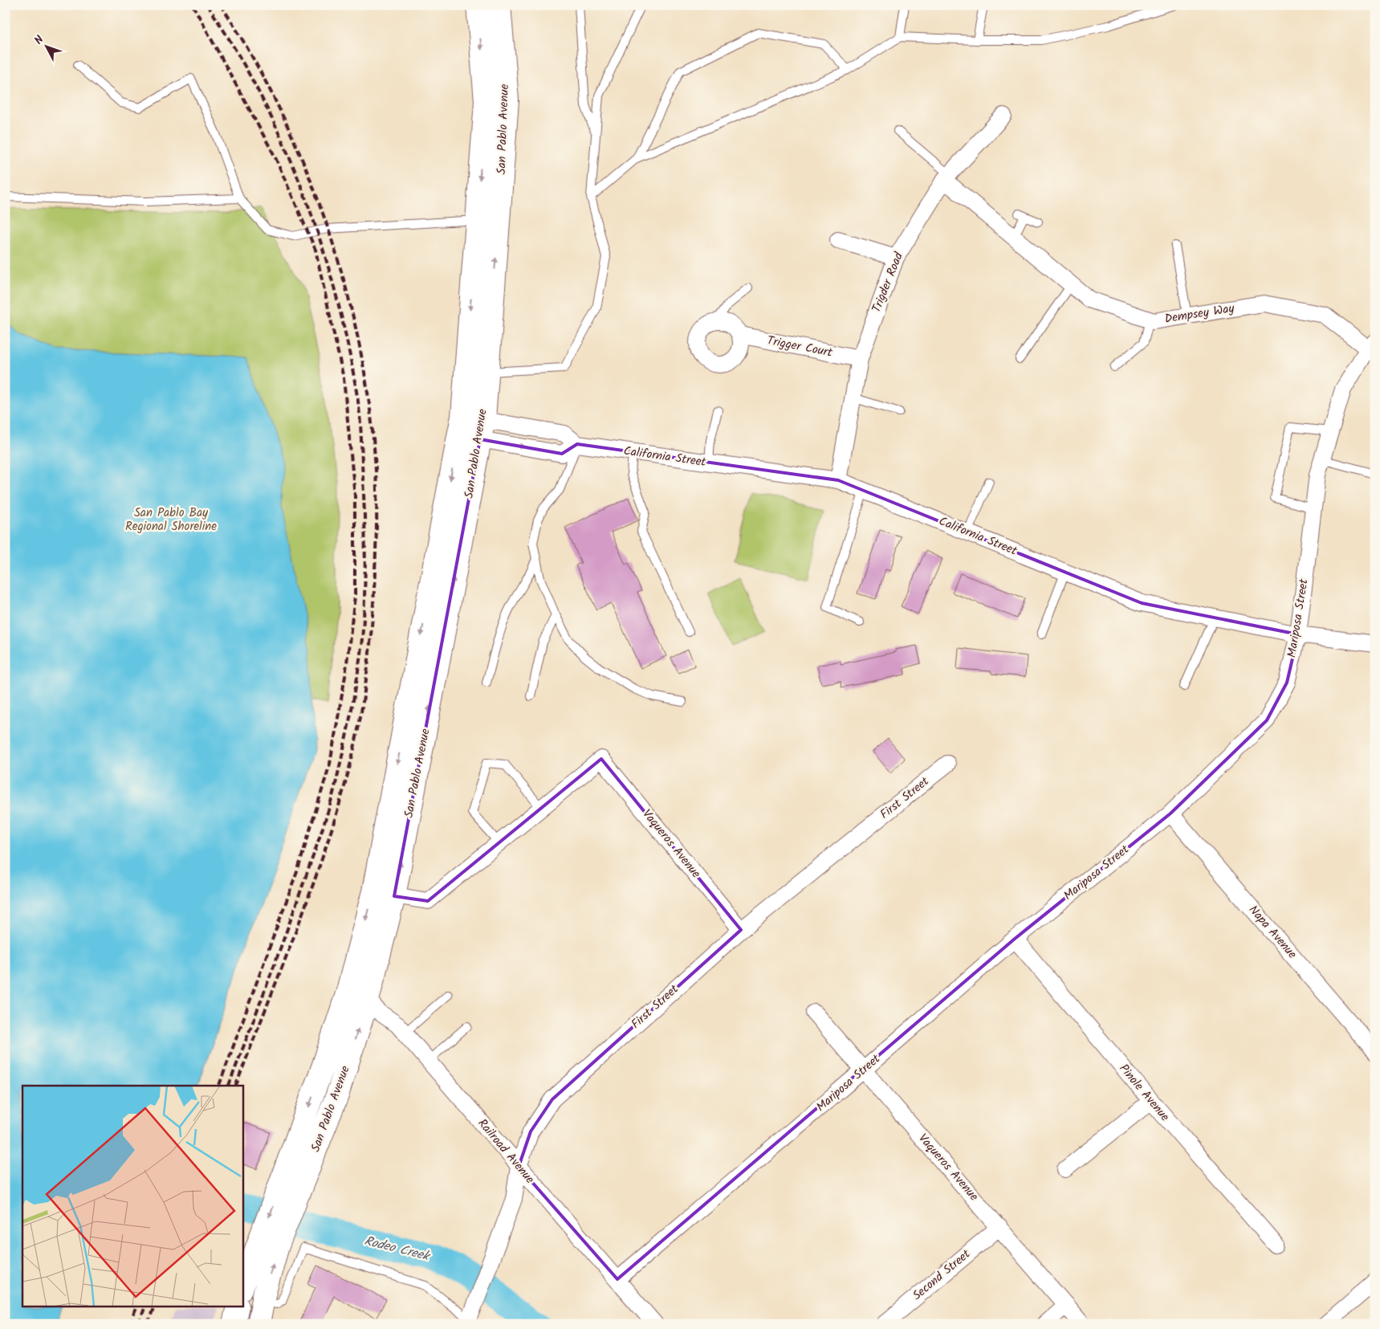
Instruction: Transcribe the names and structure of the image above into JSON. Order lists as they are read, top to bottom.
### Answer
{
  "streets": {
    "main road": ["San Pablo Avenue"],
    "street": [
      "Trigder Road",
      "Dempsey Way",
      "Trigger Court",
      "California Street",
      "Mariposa Street",
      "First Street",
      "Vaqueros Avenue",
      "Napa Avenue",
      "Pinole Avenue",
      "Railroad Avenue",
      "Second Street"
    ]
  },
  "crossings": [
    ["San Pablo Avenue", "Railroad Avenue"],
    ["Trigder Road", "Dempsey Way"],
    ["Trigder Road", "Trigger Court"],
    ["Trigder Road", "California Street"],
    ["Dempsey Way", "Mariposa Street"],
    ["California Street", "Mariposa Street"],
    ["Mariposa Street", "Vaqueros Avenue"],
    ["Mariposa Street", "Napa Avenue"],
    ["Mariposa Street", "Pinole Avenue"],
    ["Mariposa Street", "Railroad Avenue"],
    ["First Street", "Vaqueros Avenue"],
    ["First Street", "Railroad Avenue"],
    ["Vaqueros Avenue", "Second Street"]
  ],
  "water": ["Rodeo Creek"],
  "parks": ["San Pablo Bay Regional Shoreline"],
  "north": "top left"
}
